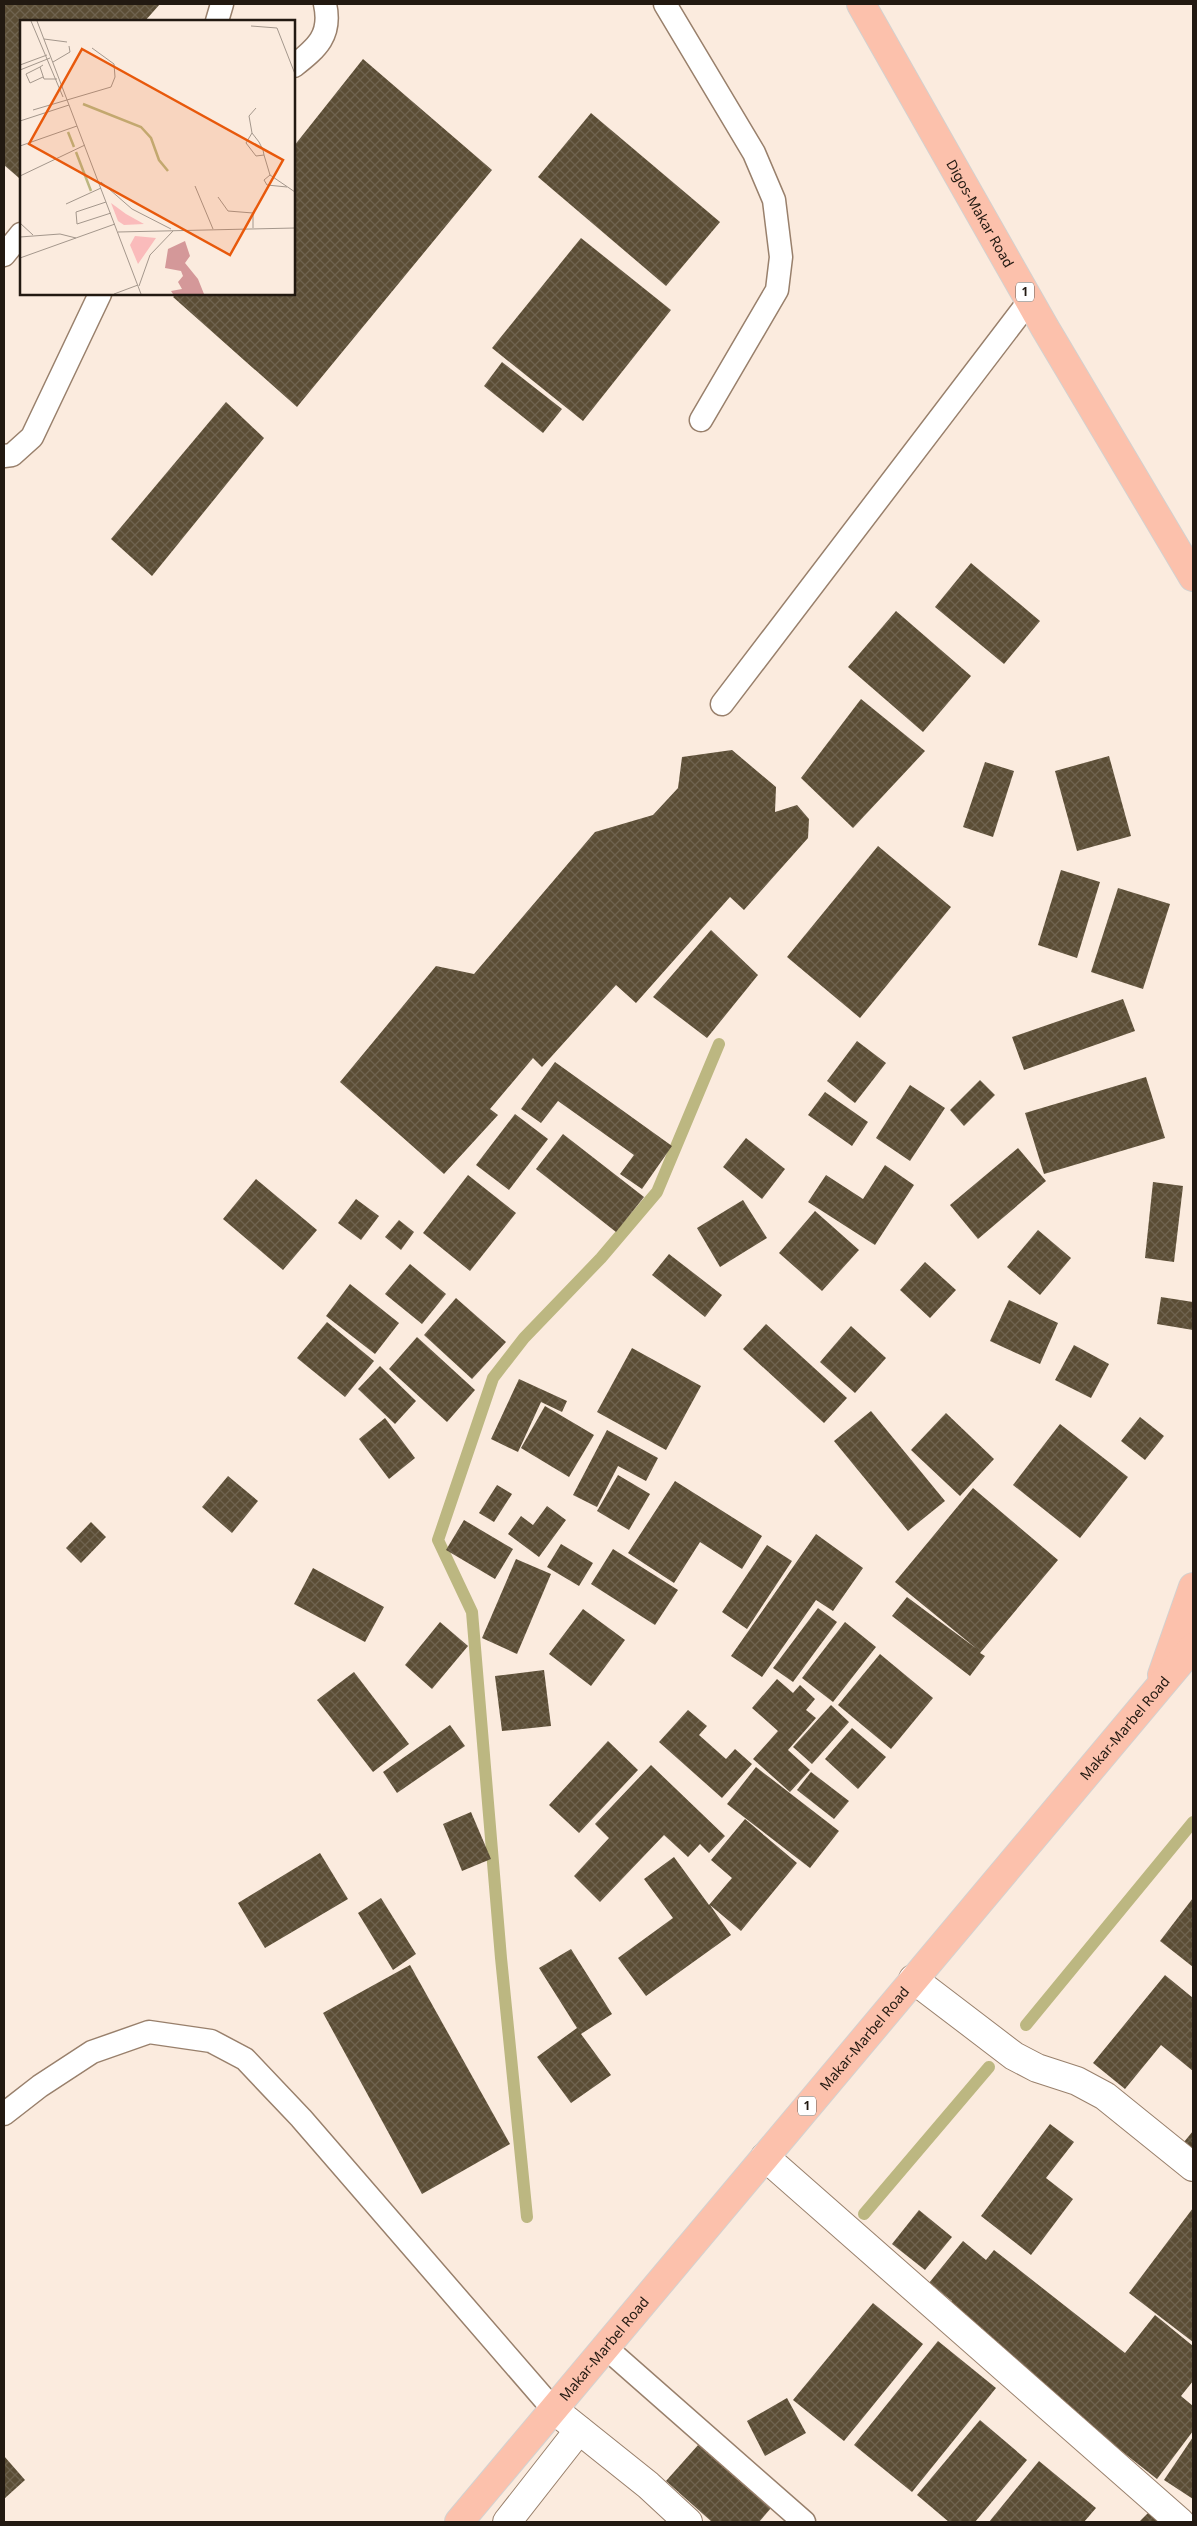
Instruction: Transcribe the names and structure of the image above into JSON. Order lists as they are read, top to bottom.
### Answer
{
  "streets": {
    "main road": ["Digos-Makar Road", "1", "Makar-Marbel Road"]
  }
}
